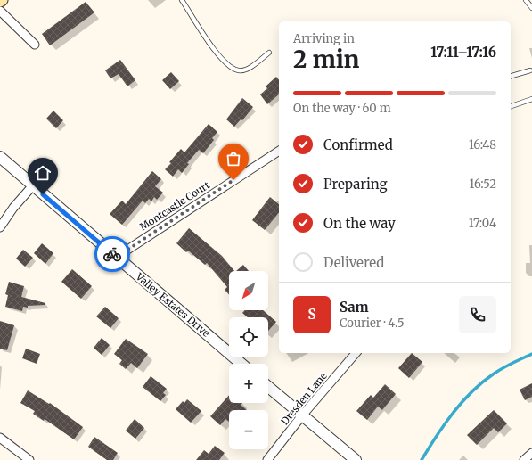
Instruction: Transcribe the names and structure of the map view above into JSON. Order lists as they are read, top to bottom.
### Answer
{
  "streets": {
    "street": ["Montcastle Court", "Valley Estates Drive", "Dresden Lane"]
  },
  "crossings": [
    ["Montcastle Court", "Valley Estates Drive"]
  ],
  "north": "bottom left",
  "page": {
    "heading": ["2 min", "Arriving in", "17:11–17:16"],
    "panel": ["Sam", "Courier · 4.5"],
    "bar": "On the way · 60 m",
    "list": [
      ["Confirmed", "16:48"],
      ["Preparing", "16:52"],
      ["On the way", "17:04"],
      "Delivered"
    ],
    "map_buttons": ["+", "−"],
    "round": "S"
  }
}
